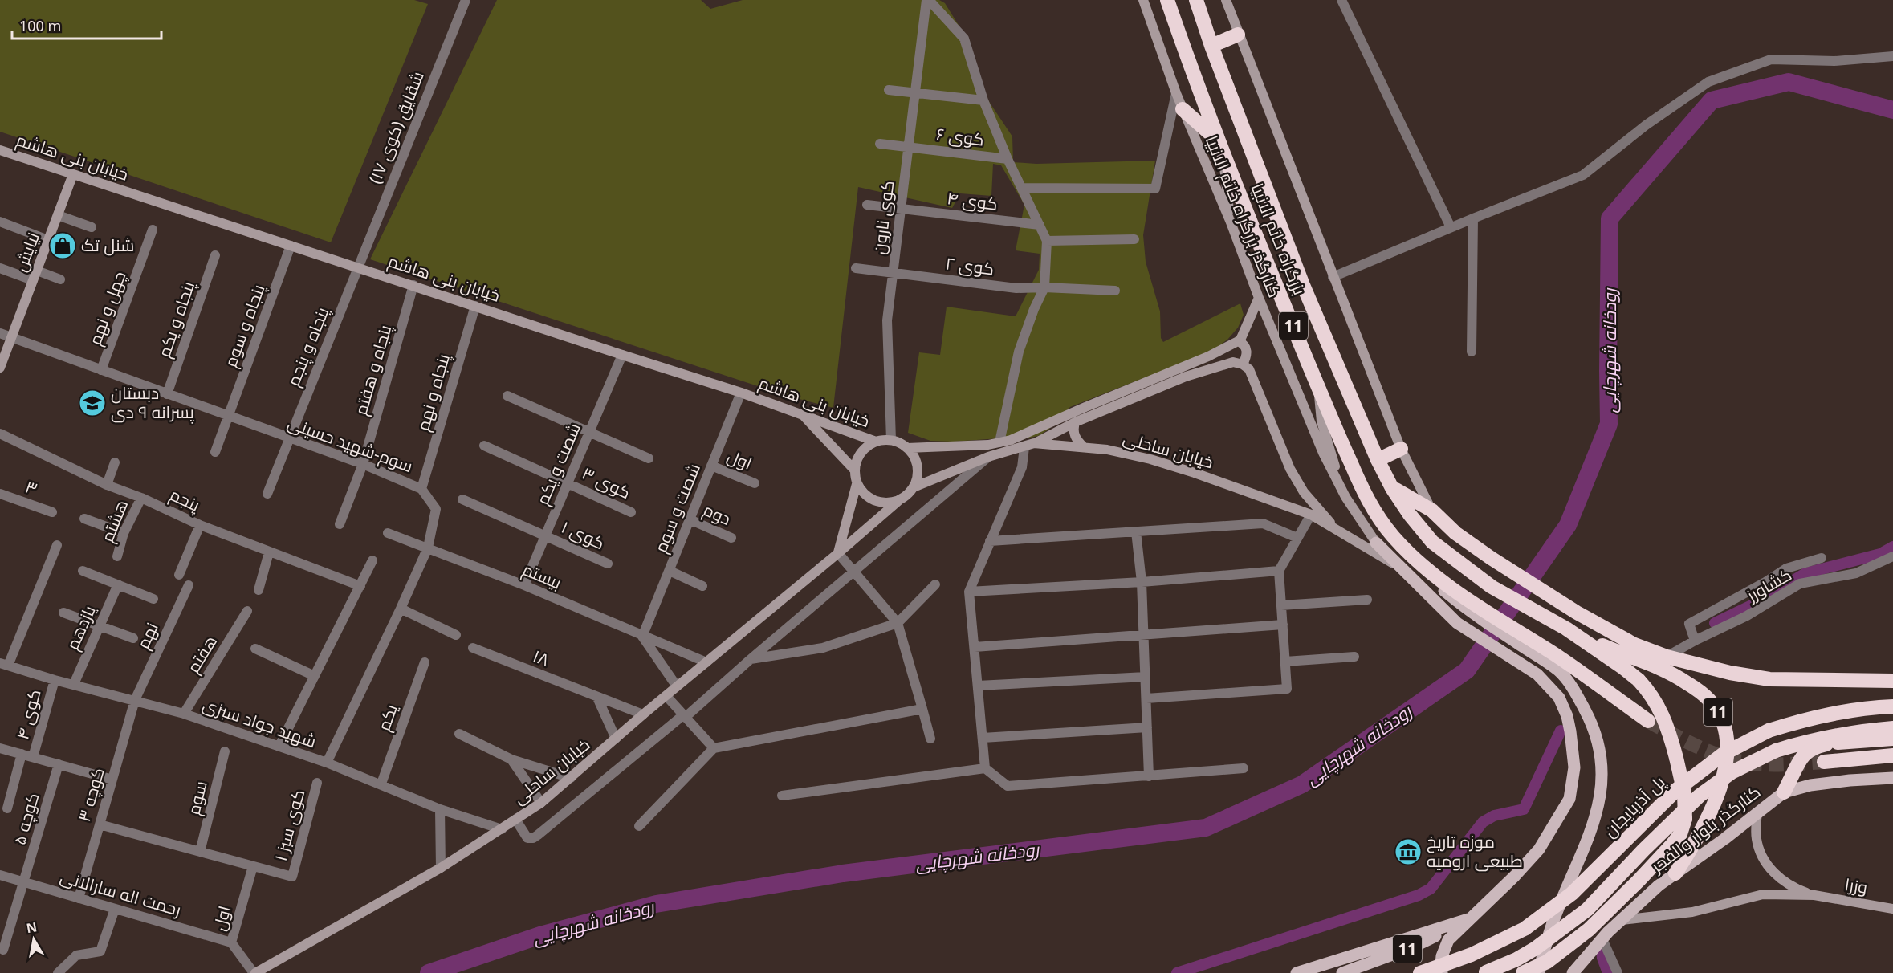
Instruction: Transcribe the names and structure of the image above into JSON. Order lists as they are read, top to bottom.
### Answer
{
  "streets": {
    "highway": ["بزرگراه خاتم الانبیا", "11", "پل آذربایجان"],
    "main road": ["کنارگذر بلوار والفجر"],
    "street": [
      "شقایق (کوی ۱۷)",
      "کوی ۶",
      "خیابان بنی هاشم",
      "کوی ۴",
      "کنارگذر بزرگراه خاتم الانبیا",
      "کوی نارون",
      "نیایش",
      "کوی ۲",
      "چهل و نهم",
      "پنجاه و یکم",
      "پنجاه و سوم",
      "پنجاه و پنجم",
      "پنجاه و هفتم",
      "پنجاه و نهم",
      "سوم-شهید حسینی",
      "خیابان ساحلی",
      "اول",
      "شصت و یکم",
      "کوی ۳",
      "۳",
      "پنجم",
      "شصت و سوم",
      "دوم",
      "هشتم",
      "کوی ۱",
      "بیستم",
      "کشاورز",
      "یازدهم",
      "نهم",
      "هفتم",
      "۱۸",
      "یکم",
      "شهید جواد سبزی",
      "کوچه ۳",
      "سوم",
      "کوچه ۵",
      "کوی سبز ۱",
      "وزرا",
      "رحمت اله سارالانی"
    ]
  },
  "crossings": [
    ["شقایق (کوی ۱۷)", "خیابان بنی هاشم"],
    ["شقایق (کوی ۱۷)", "پنجاه و پنجم"],
    ["کوی ۶", "کوی نارون"],
    ["خیابان بنی هاشم", "کوی نارون"],
    ["خیابان بنی هاشم", "نیایش"],
    ["خیابان بنی هاشم", "پنجاه و سوم"],
    ["خیابان بنی هاشم", "پنجاه و پنجم"],
    ["خیابان بنی هاشم", "پنجاه و هفتم"],
    ["خیابان بنی هاشم", "پنجاه و نهم"],
    ["خیابان بنی هاشم", "خیابان ساحلی"],
    ["خیابان بنی هاشم", "شصت و یکم"],
    ["خیابان بنی هاشم", "شصت و سوم"],
    ["کوی ۴", "کوی نارون"],
    ["کوی ۴", "شهید جواد سبزی"],
    ["کوی نارون", "کوی ۲"],
    ["کوی نارون", "خیابان ساحلی"],
    ["بزرگراه خاتم الانبیا", "11"],
    ["نیایش", "سوم-شهید حسینی"],
    ["چهل و نهم", "سوم-شهید حسینی"],
    ["پنجاه و یکم", "سوم-شهید حسینی"],
    ["پنجاه و سوم", "سوم-شهید حسینی"],
    ["11", "کشاورز"],
    ["11", "کنارگذر بلوار والفجر"],
    ["پنجاه و پنجم", "سوم-شهید حسینی"],
    ["پنجاه و هفتم", "سوم-شهید حسینی"],
    ["پنجاه و نهم", "سوم-شهید حسینی"],
    ["سوم-شهید حسینی", "بیستم"],
    ["سوم-شهید حسینی", "شهید جواد سبزی"],
    ["خیابان ساحلی", "اول"],
    ["خیابان ساحلی", "بیستم"],
    ["خیابان ساحلی", "۱۸"],
    ["خیابان ساحلی", "شهید جواد سبزی"],
    ["اول", "شصت و سوم"],
    ["اول", "کوی سبز ۱"],
    ["اول", "رحمت اله سارالانی"],
    ["شصت و یکم", "کوی ۳"],
    ["شصت و یکم", "کوی ۱"],
    ["شصت و یکم", "بیستم"],
    ["پنجم", "هشتم"],
    ["شصت و سوم", "دوم"],
    ["شصت و سوم", "بیستم"],
    ["یازدهم", "شهید جواد سبزی"],
    ["نهم", "شهید جواد سبزی"],
    ["نهم", "کوچه ۳"],
    ["هفتم", "شهید جواد سبزی"],
    ["یکم", "شهید جواد سبزی"],
    ["شهید جواد سبزی", "کوچه ۳"],
    ["کوچه ۳", "رحمت اله سارالانی"],
    ["کوچه ۵", "رحمت اله سارالانی"]
  ],
  "water": ["رودخانه شهرچایی"],
  "places": {
    "shop": ["شنل تک"],
    "school or university": ["دبستان پسرانه ۹ دی"],
    "museum": ["موزه تاریخ طبیعی ارومیه"]
  },
  "scale_bar": "100 m",
  "north": "top"
}
